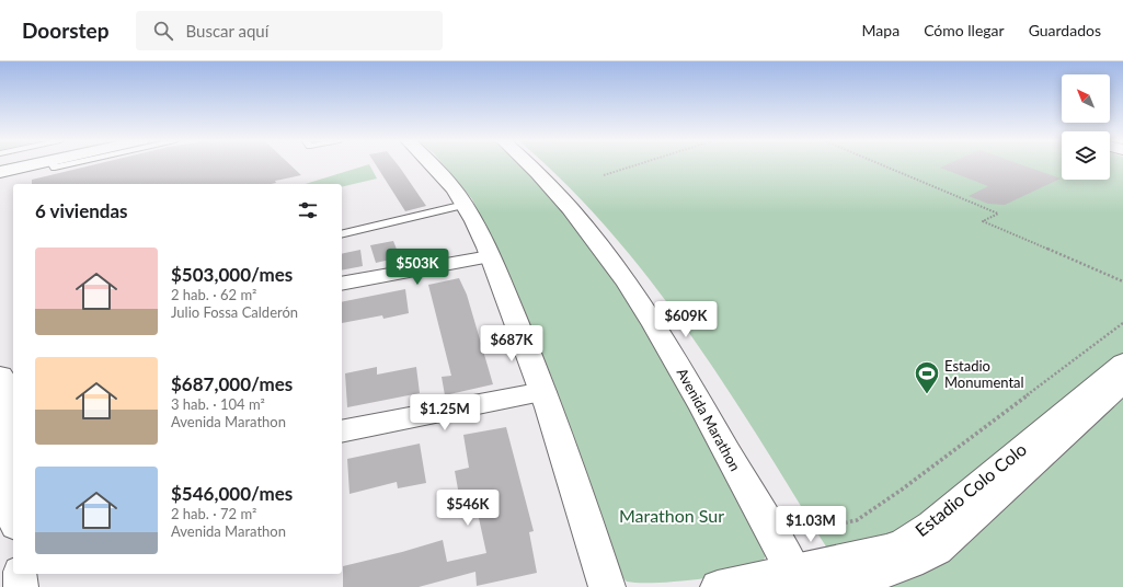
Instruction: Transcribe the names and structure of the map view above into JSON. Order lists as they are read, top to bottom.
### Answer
{
  "streets": {
    "main road": ["Avenida Marathon"],
    "street": ["Estadio Colo Colo"]
  },
  "crossings": [
    ["Avenida Marathon", "Estadio Colo Colo"]
  ],
  "parks": ["Marathon Sur"],
  "places": {
    "sports": ["Estadio Monumental"]
  },
  "north": "top left",
  "page": {
    "header": "Doorstep",
    "search": "Buscar aquí",
    "nav": ["Mapa", "Cómo llegar", "Guardados"],
    "heading": "6 viviendas",
    "list": [
      {
        "name": "$503,000/mes",
        "note": "2 hab. · 62 m² · Julio Fossa Calderón"
      },
      {
        "name": "$687,000/mes",
        "note": "3 hab. · 104 m² · Avenida Marathon"
      },
      {
        "name": "$546,000/mes",
        "note": "2 hab. · 72 m² · Avenida Marathon"
      }
    ],
    "price": [
      "$503K",
      "$609K",
      "$687K",
      "$1.25M",
      "$546K",
      "$1.03M"
    ]
  }
}
